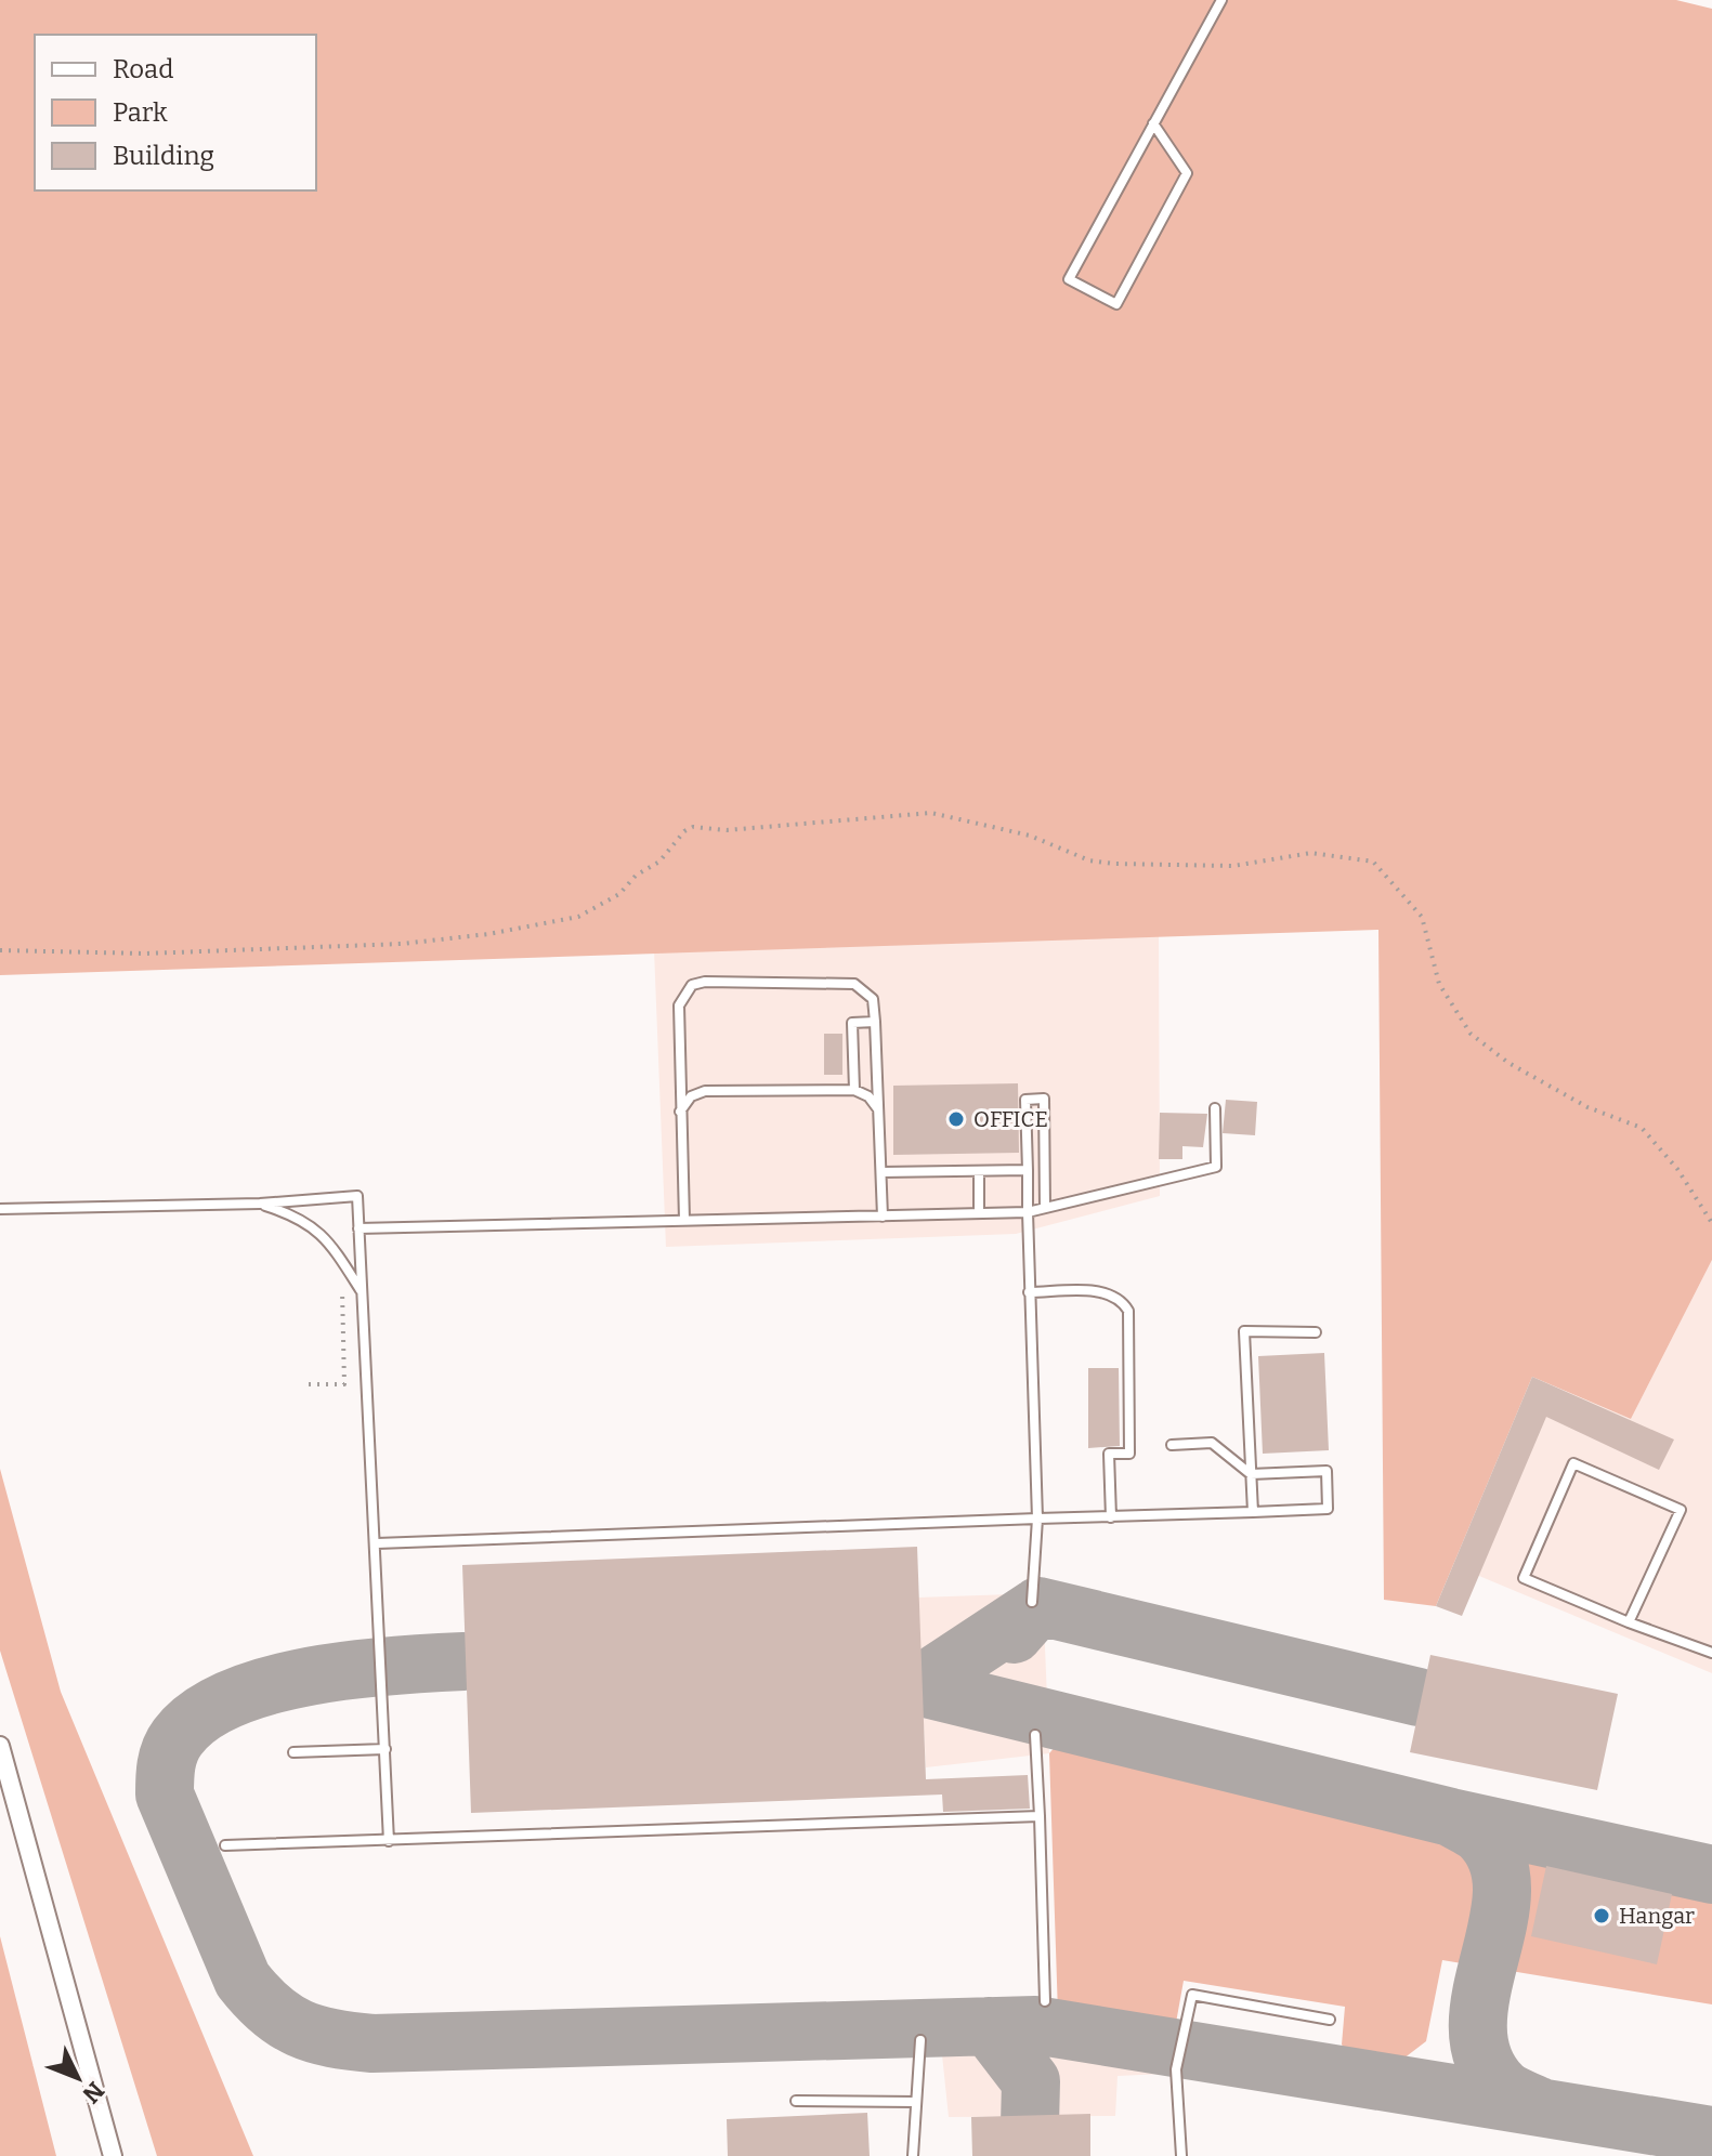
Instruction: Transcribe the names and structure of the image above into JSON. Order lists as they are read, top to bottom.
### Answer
{
  "places": ["OFFICE", "Hangar"],
  "legend": ["Road", "Park", "Building"],
  "north": "bottom right"
}
